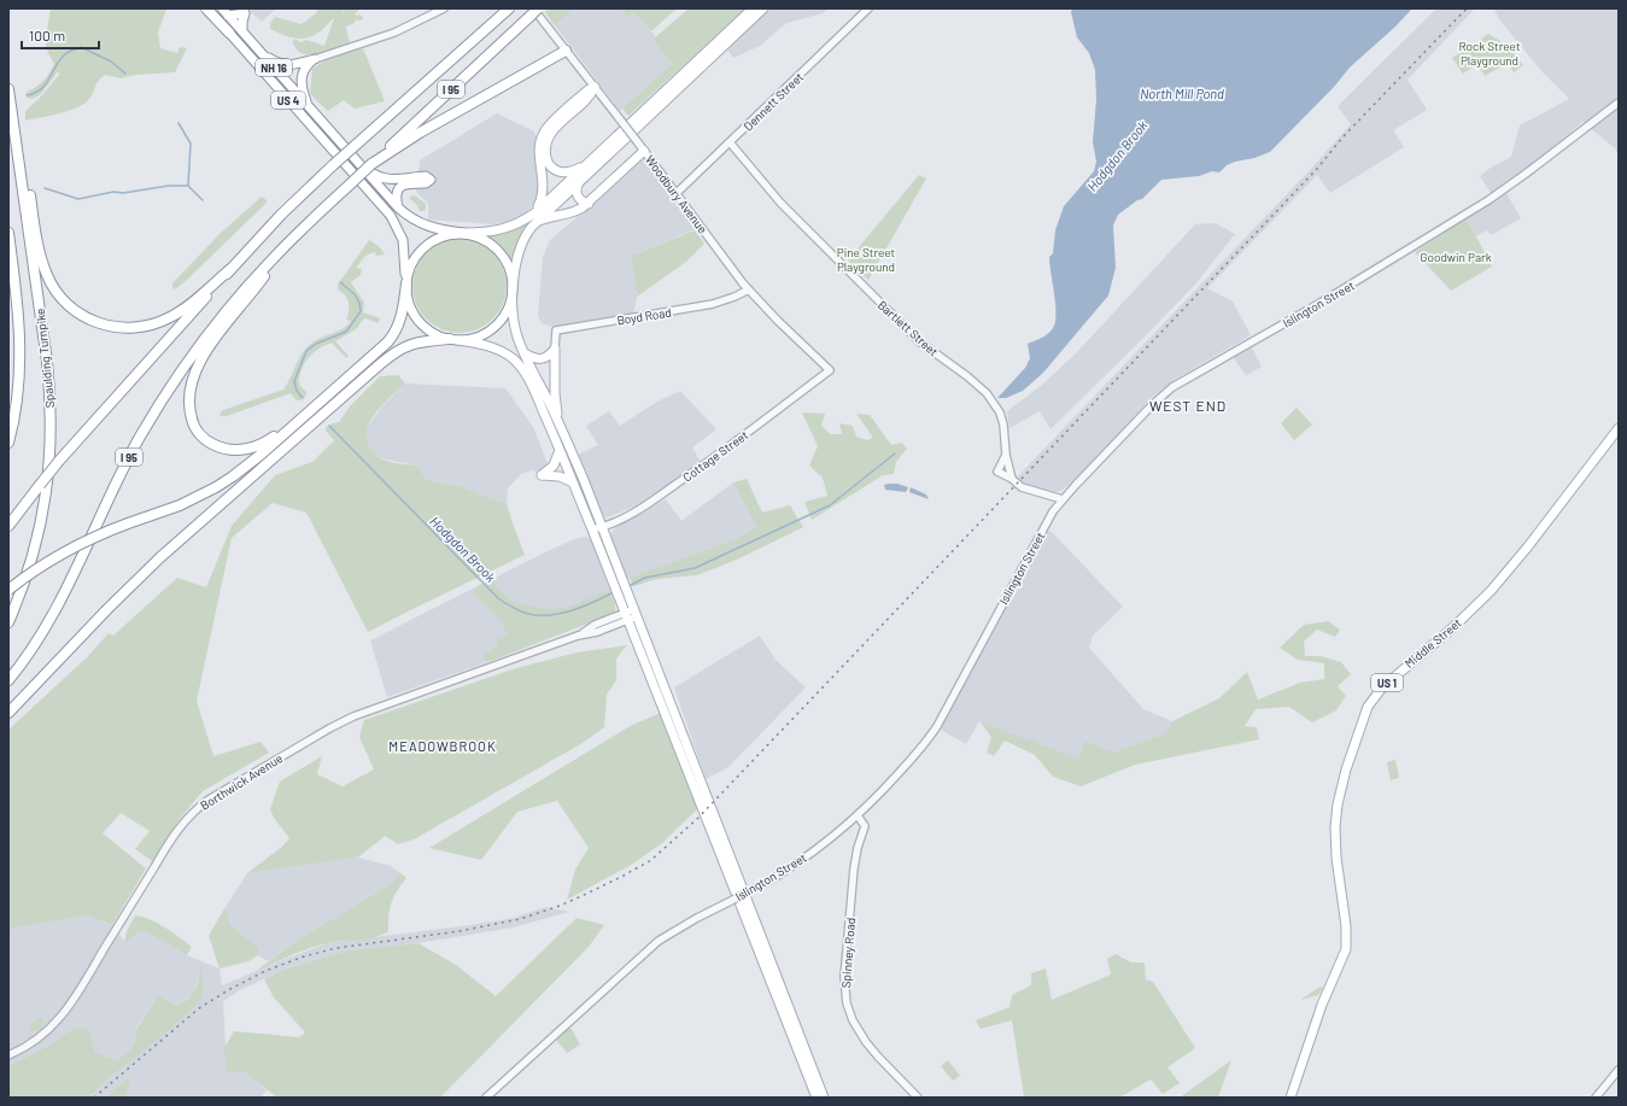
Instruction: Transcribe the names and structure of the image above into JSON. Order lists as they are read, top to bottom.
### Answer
{
  "streets": {
    "highway": ["I 95", "Spaulding Turnpike"],
    "main road": [
      "NH 16",
      "US 4",
      "Middle Street",
      "US 1"
    ],
    "street": [
      "Dennett Street",
      "Woodbury Avenue",
      "Islington Street",
      "Boyd Road",
      "Bartlett Street",
      "Cottage Street",
      "Borthwick Avenue",
      "Spinney Road"
    ]
  },
  "crossings": [
    ["NH 16", "US 4"],
    ["I 95", "Woodbury Avenue"],
    ["Dennett Street", "Woodbury Avenue"],
    ["Dennett Street", "Bartlett Street"],
    ["Woodbury Avenue", "Boyd Road"],
    ["Woodbury Avenue", "Cottage Street"],
    ["Islington Street", "Bartlett Street"],
    ["Islington Street", "Spinney Road"]
  ],
  "districts": ["WEST END", "MEADOWBROOK"],
  "water": ["North Mill Pond", "Hodgdon Brook"],
  "parks": ["Rock Street Playground", "Pine Street Playground", "Goodwin Park"],
  "scale_bar": "100 m"
}
